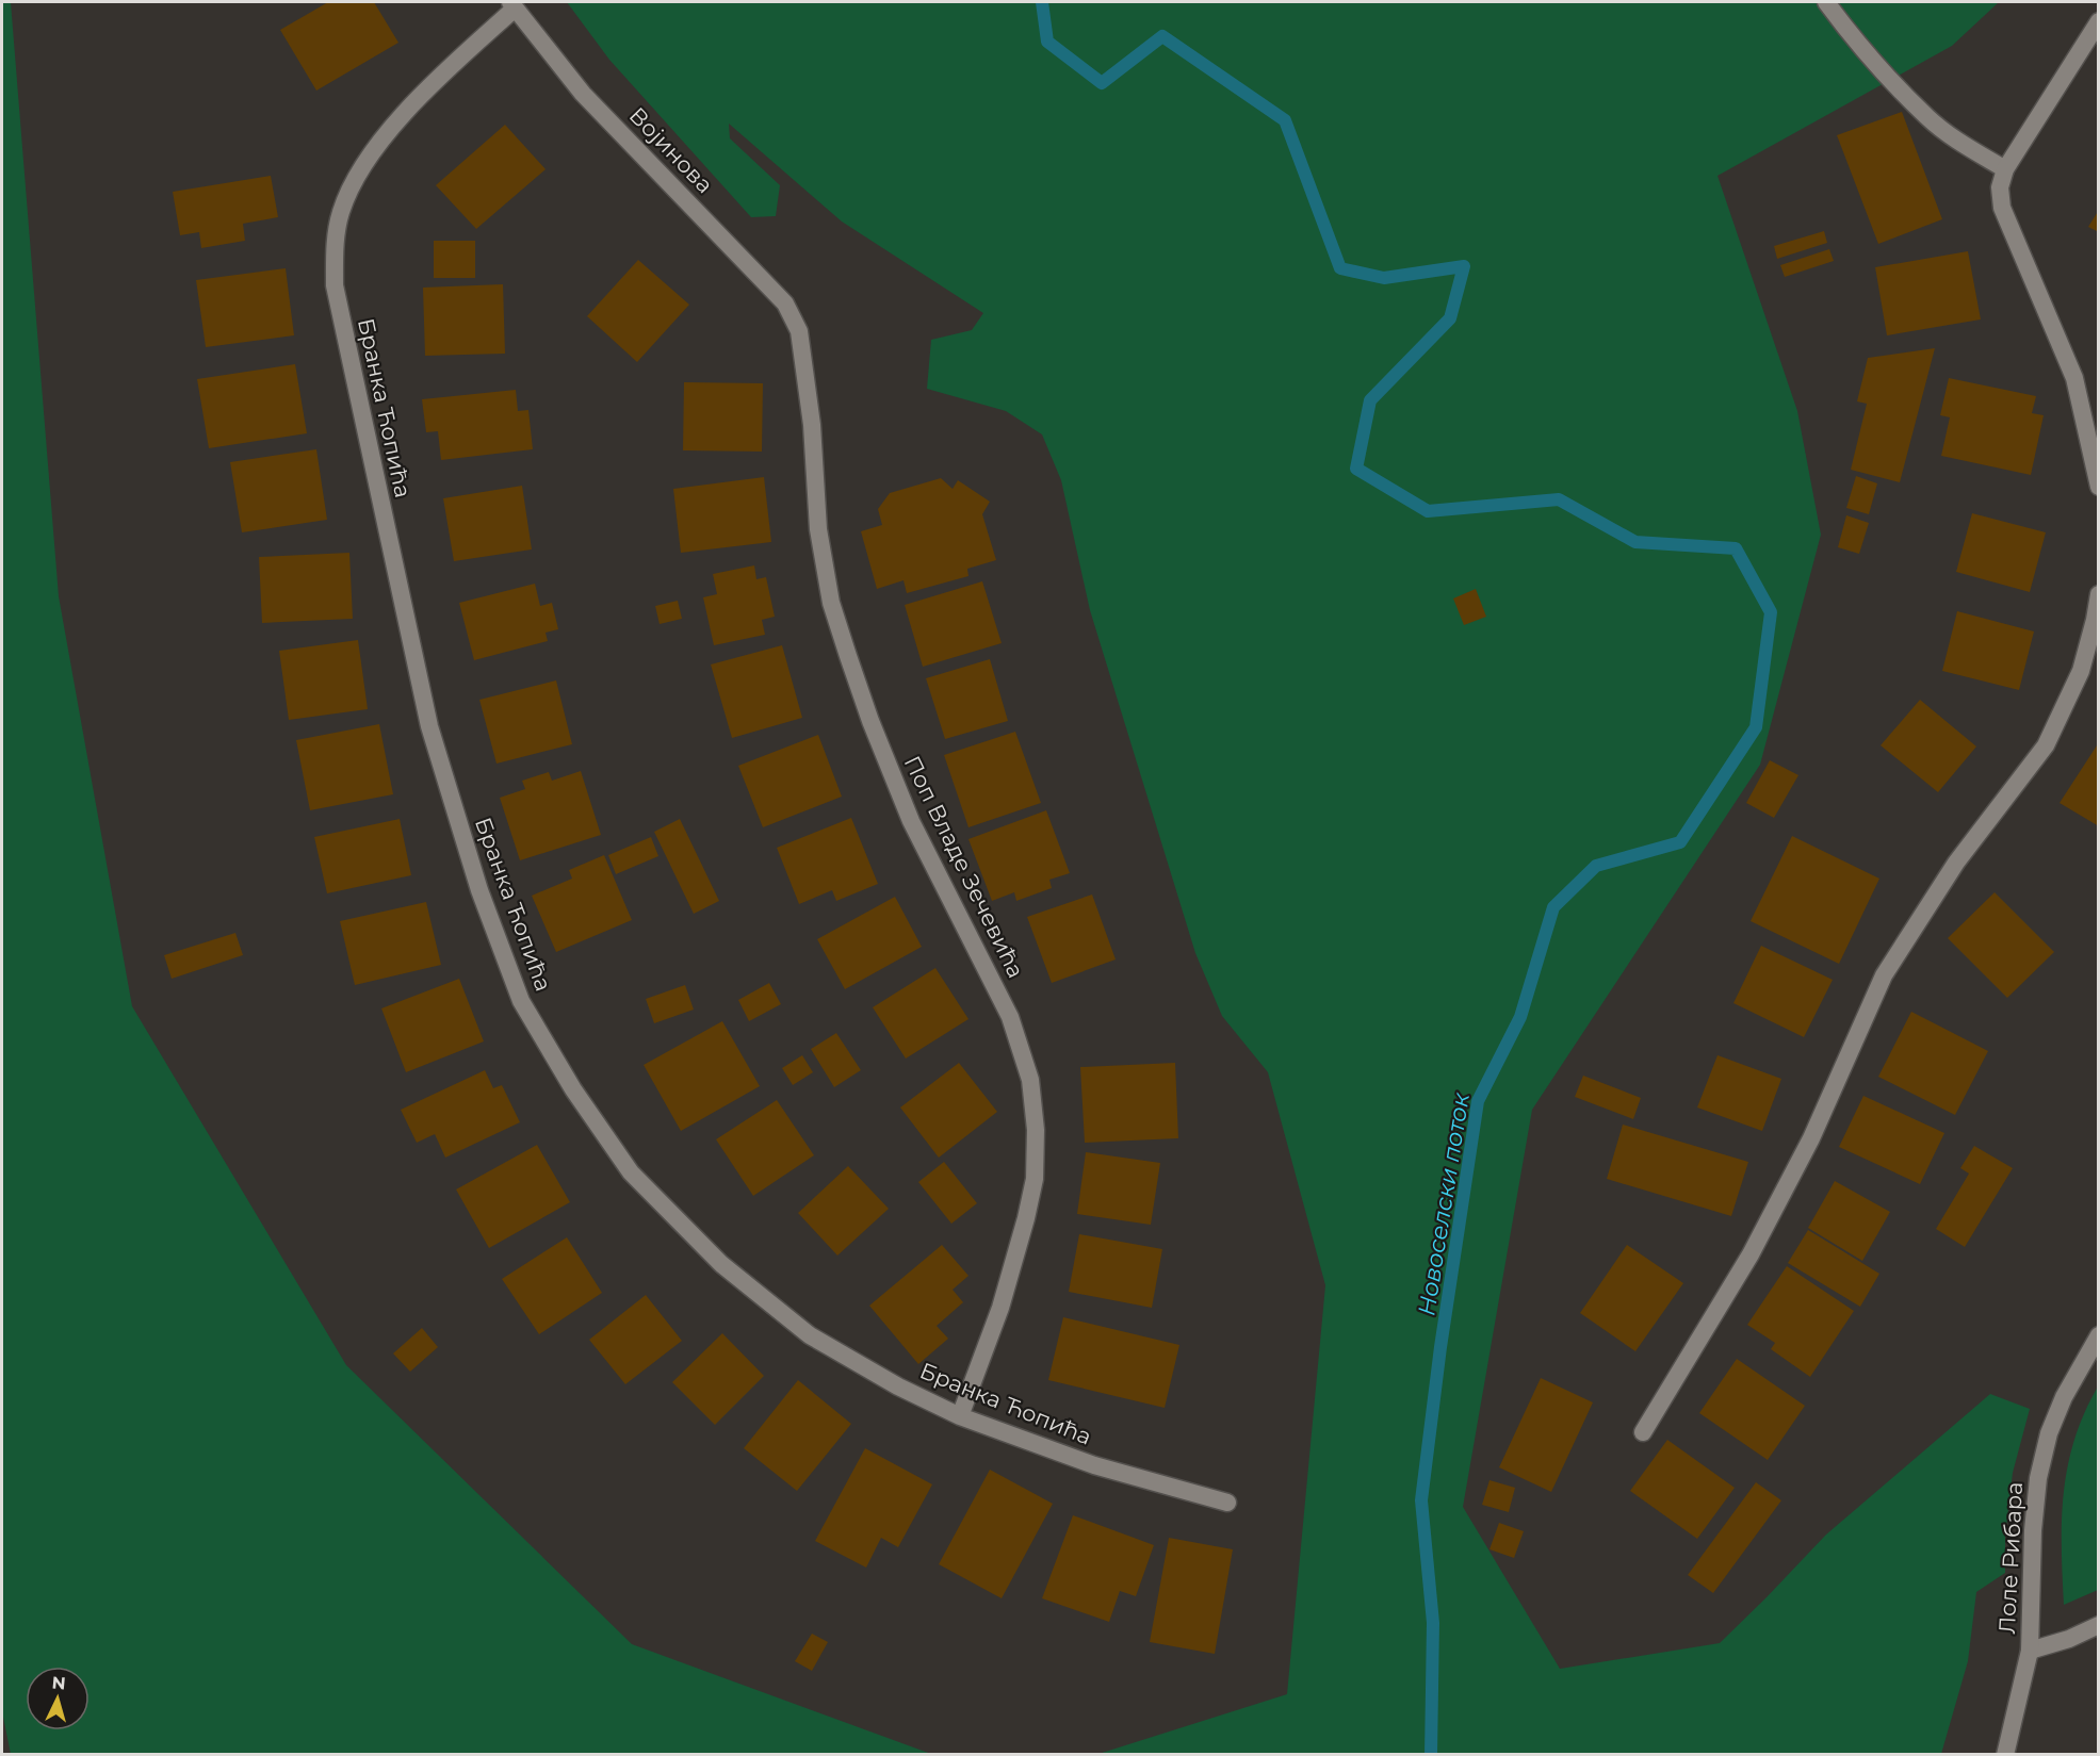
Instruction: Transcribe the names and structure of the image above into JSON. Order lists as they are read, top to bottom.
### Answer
{
  "streets": {
    "street": [
      "Војинова",
      "Бранка Ћопића",
      "Поп Владе Зечевића",
      "Лоле Рибара"
    ]
  },
  "crossings": [
    ["Војинова", "Бранка Ћопића"],
    ["Војинова", "Поп Владе Зечевића"],
    ["Бранка Ћопића", "Поп Владе Зечевића"]
  ],
  "water": ["Новоселски поток"],
  "north": "top"
}
